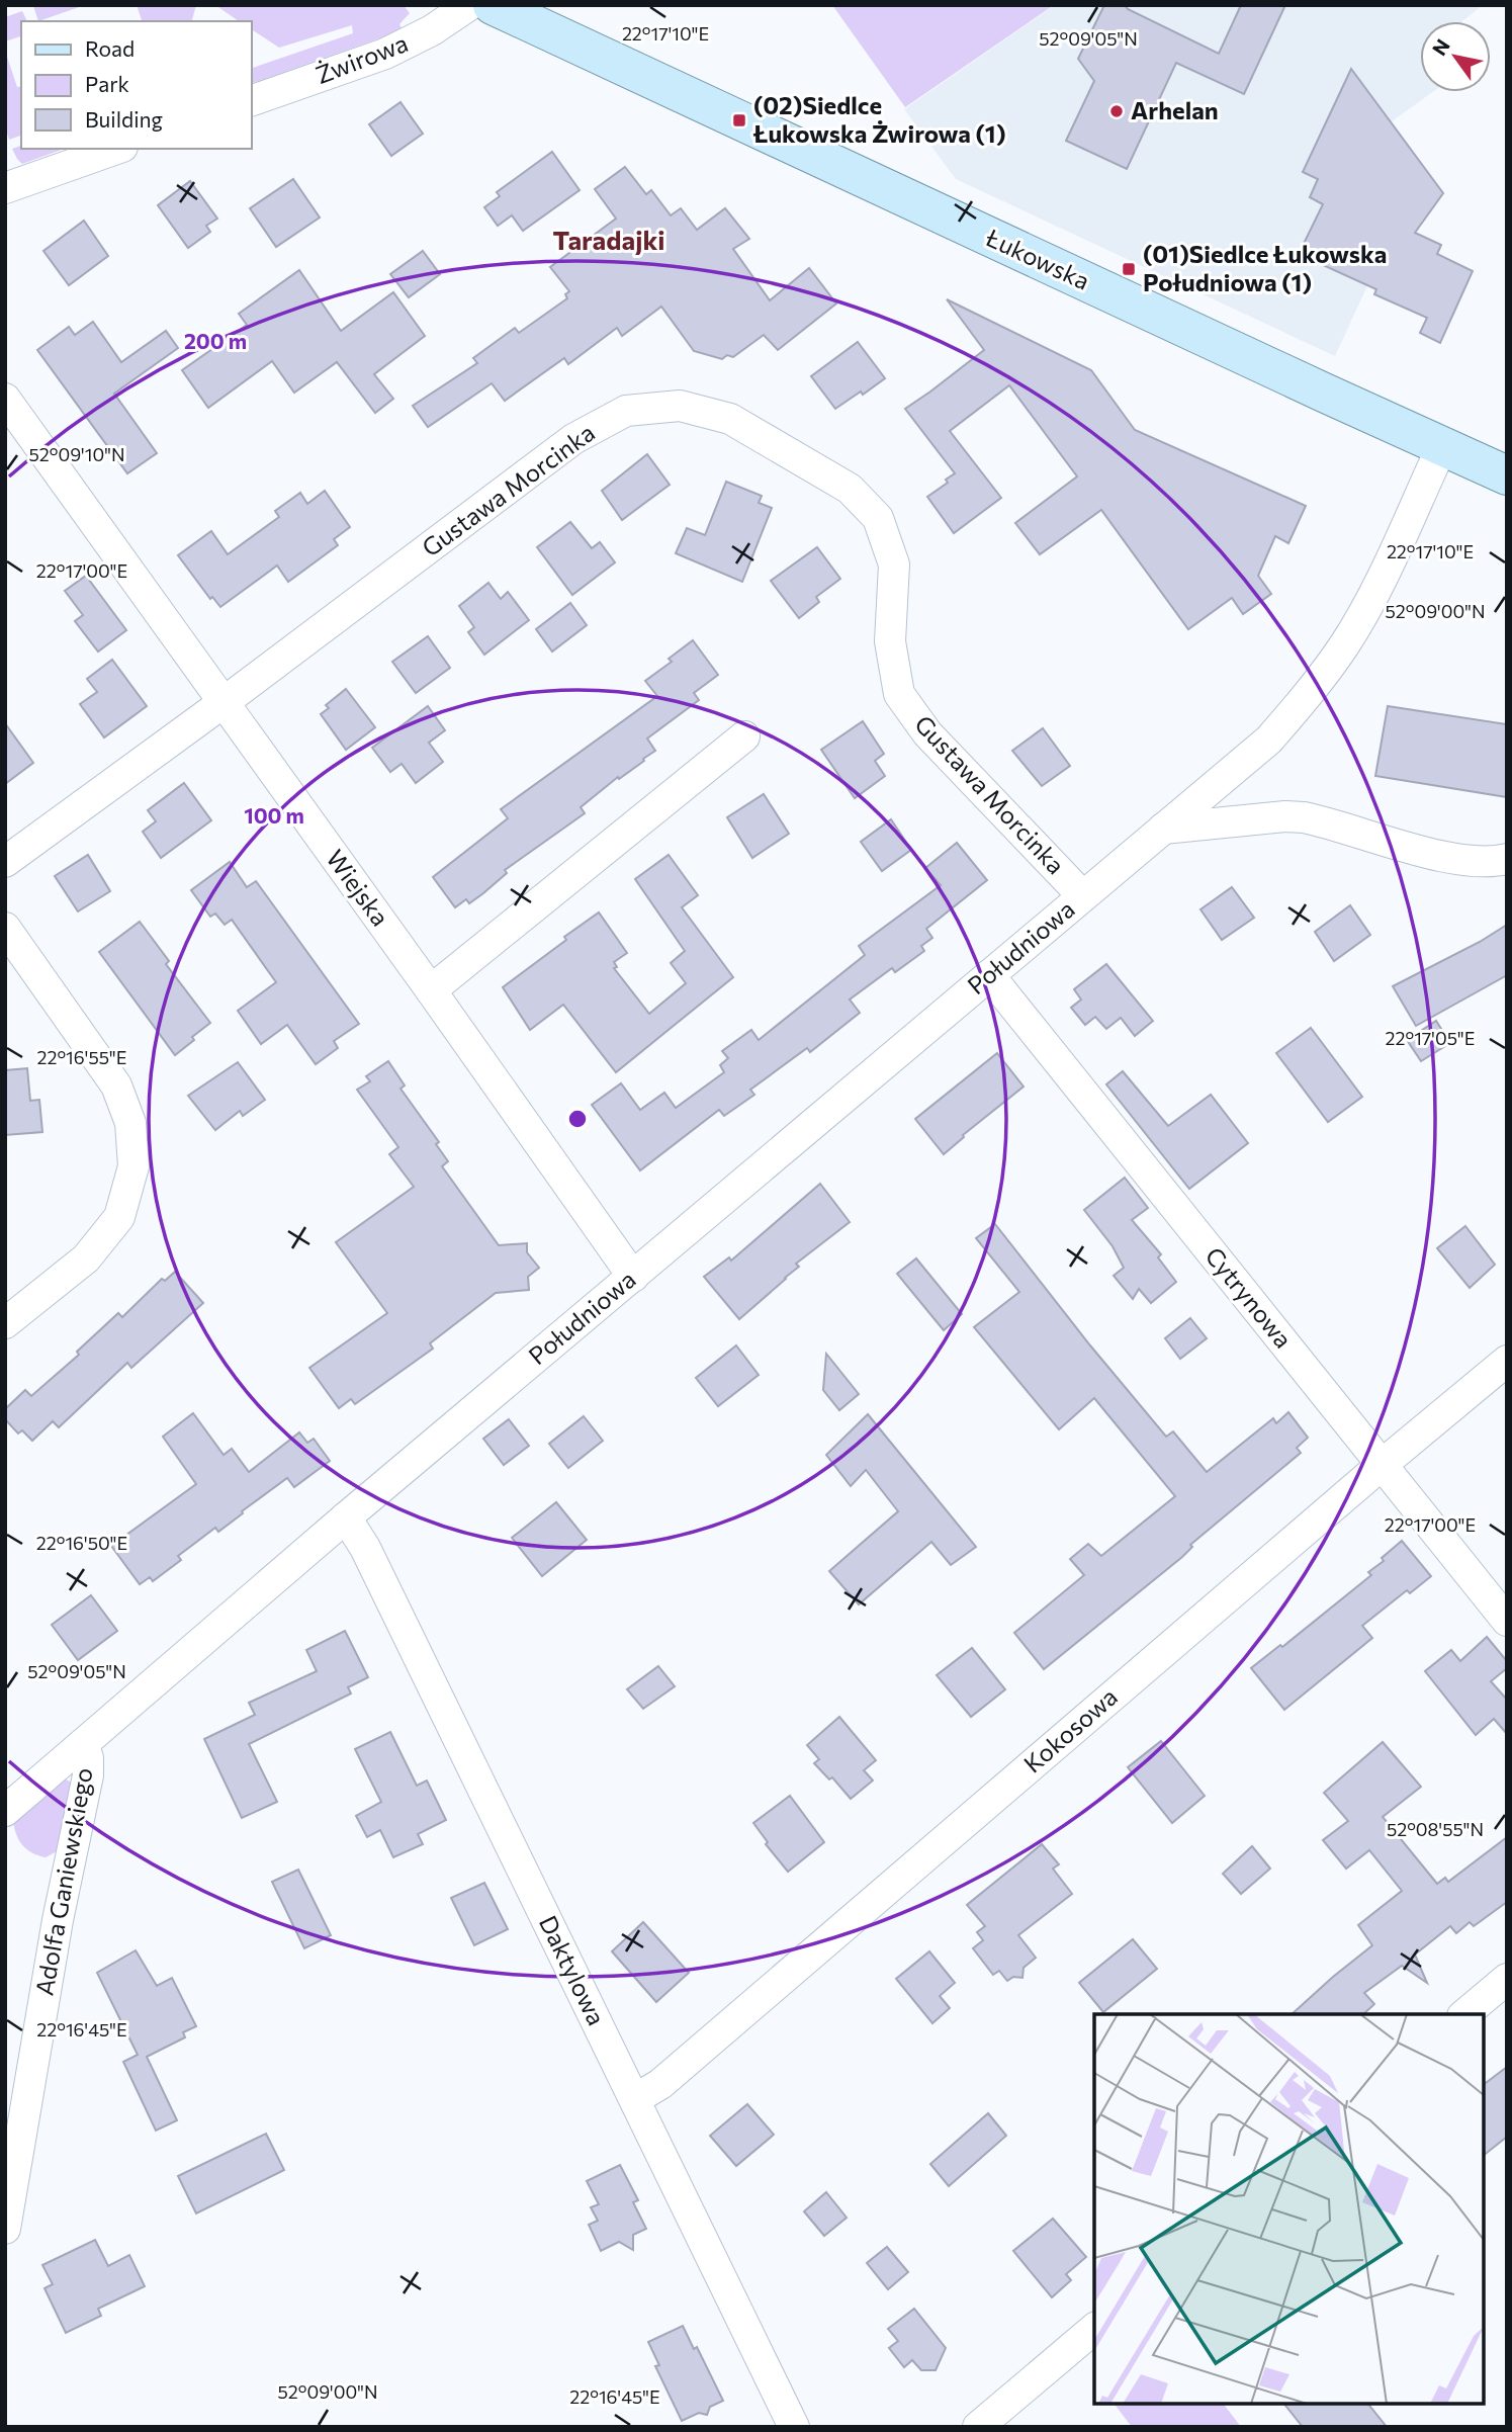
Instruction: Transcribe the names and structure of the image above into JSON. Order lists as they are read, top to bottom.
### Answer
{
  "streets": {
    "main road": ["Łukowska"],
    "street": [
      "Żwirowa",
      "Gustawa Morcinka",
      "Wiejska",
      "Południowa",
      "Cytrynowa",
      "Kokosowa",
      "Adolfa Ganiewskiego",
      "Daktylowa"
    ]
  },
  "crossings": [
    ["Łukowska", "Południowa"],
    ["Gustawa Morcinka", "Wiejska"],
    ["Gustawa Morcinka", "Południowa"],
    ["Wiejska", "Południowa"],
    ["Południowa", "Cytrynowa"],
    ["Południowa", "Adolfa Ganiewskiego"],
    ["Południowa", "Daktylowa"],
    ["Cytrynowa", "Kokosowa"],
    ["Kokosowa", "Daktylowa"]
  ],
  "districts": ["Taradajki"],
  "places": {
    "other": ["Arhelan"],
    "transit": ["(02)Siedlce Łukowska Żwirowa (1)", "(01)Siedlce Łukowska Południowa (1)"]
  },
  "legend": ["Road", "Park", "Building"],
  "north": "top left",
  "coordinates": [
    "22°17'10\"E",
    "52°09'05\"N",
    "52°09'10\"N",
    "22°17'00\"E",
    "52°09'00\"N",
    "22°17'05\"E",
    "22°16'55\"E",
    "22°16'50\"E",
    "52°08'55\"N",
    "22°16'45\"E"
  ],
  "rings": ["200 m", "100 m"]
}
